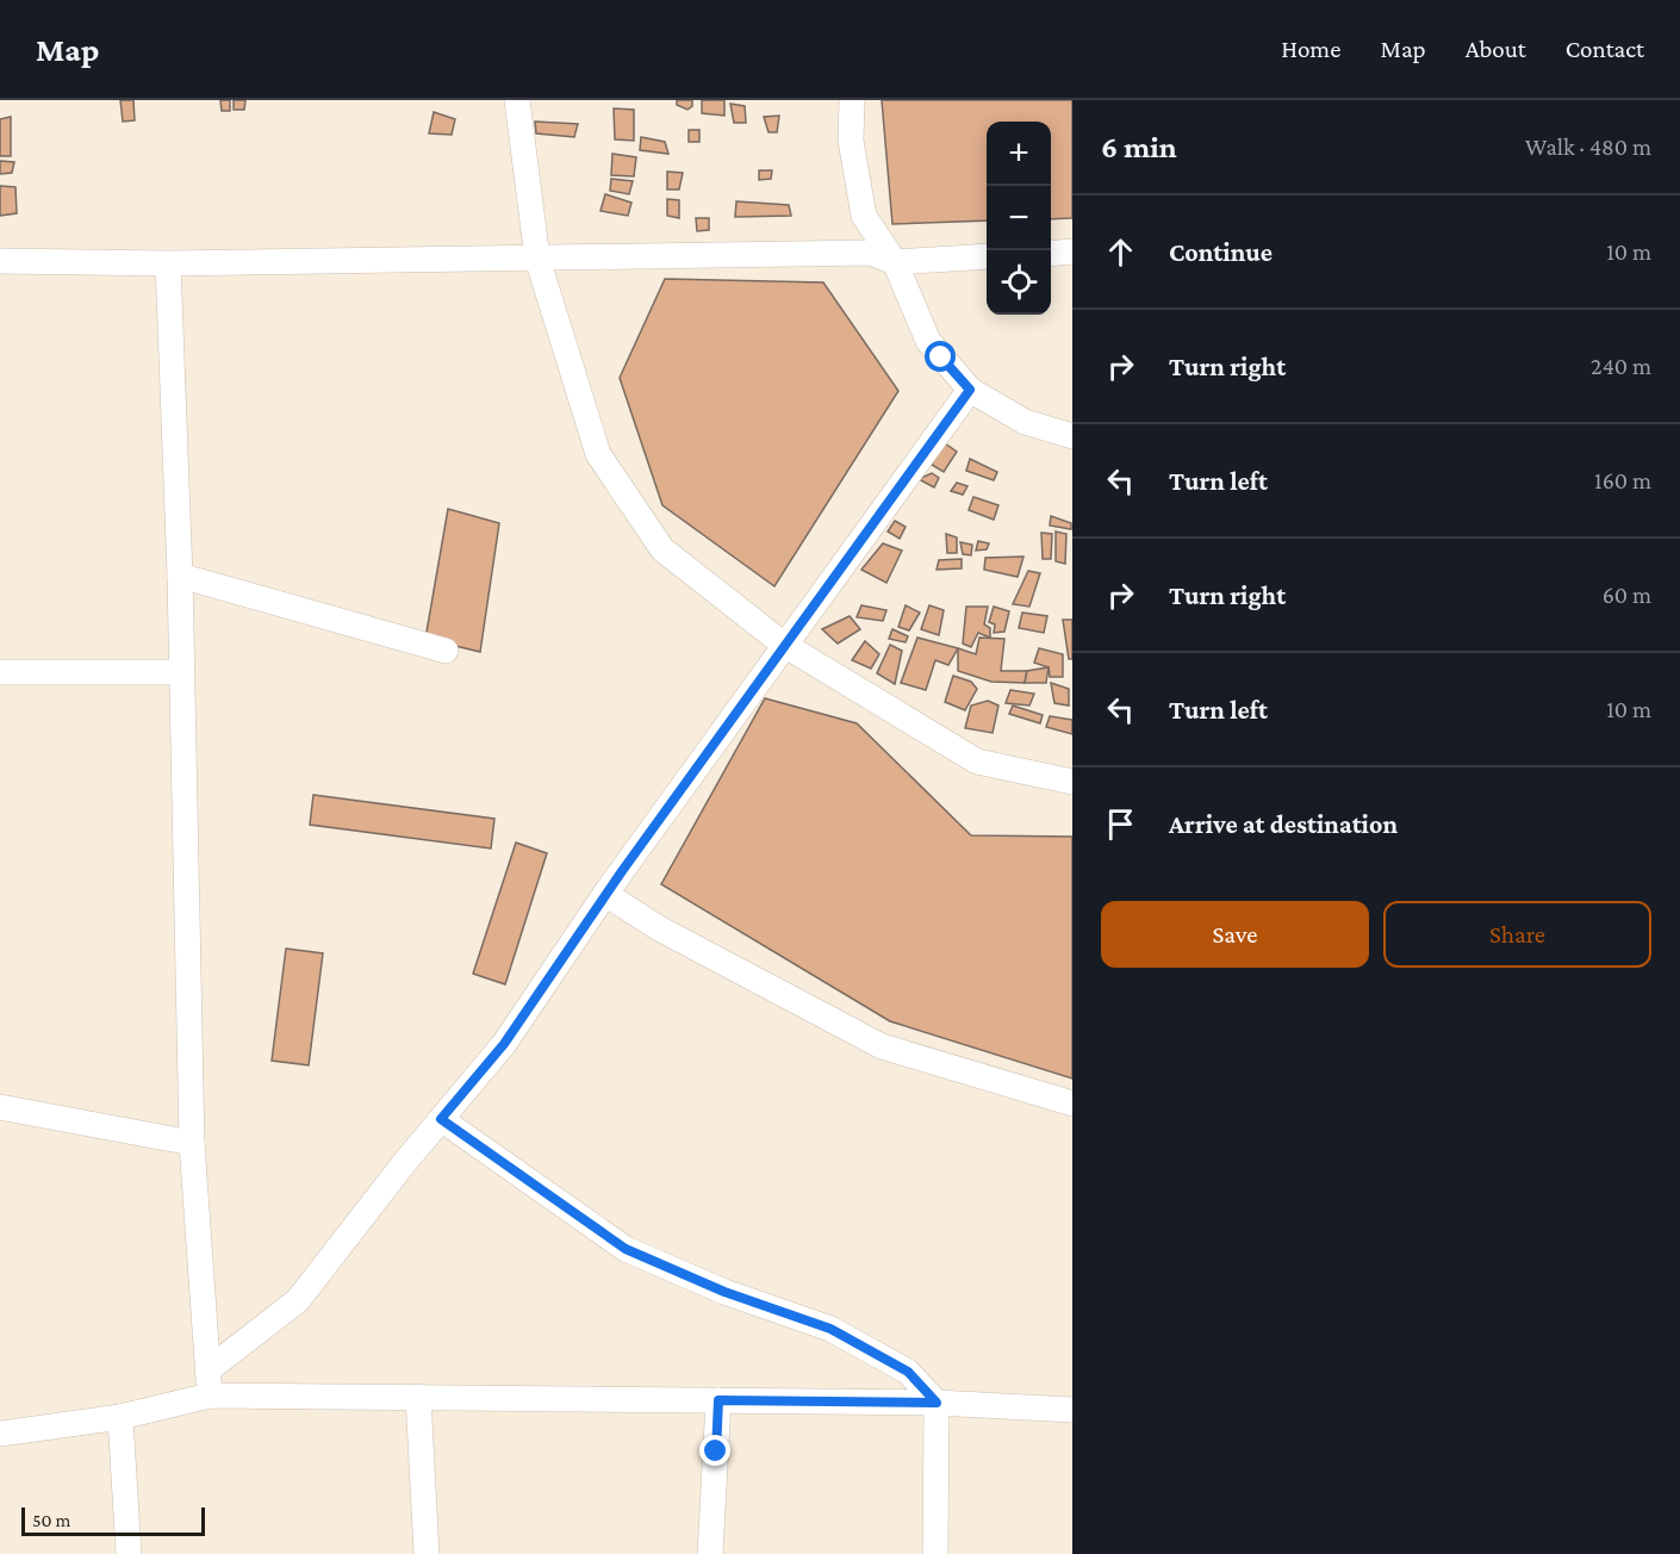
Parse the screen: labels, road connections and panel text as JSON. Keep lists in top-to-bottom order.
{
  "scale_bar": "50 m",
  "page": {
    "header": "Map",
    "nav": [
      "Home",
      "Map",
      "About",
      "Contact"
    ],
    "heading": ["6 min", "Walk · 480 m"],
    "map_buttons": ["+", "−"],
    "list": [
      ["Continue", "10 m"],
      ["Turn right", "240 m"],
      ["Turn left", "160 m"],
      ["Turn right", "60 m"],
      ["Turn left", "10 m"],
      "Arrive at destination"
    ],
    "buttons": ["Save", "Share"],
    "scale": "50 m"
  }
}
